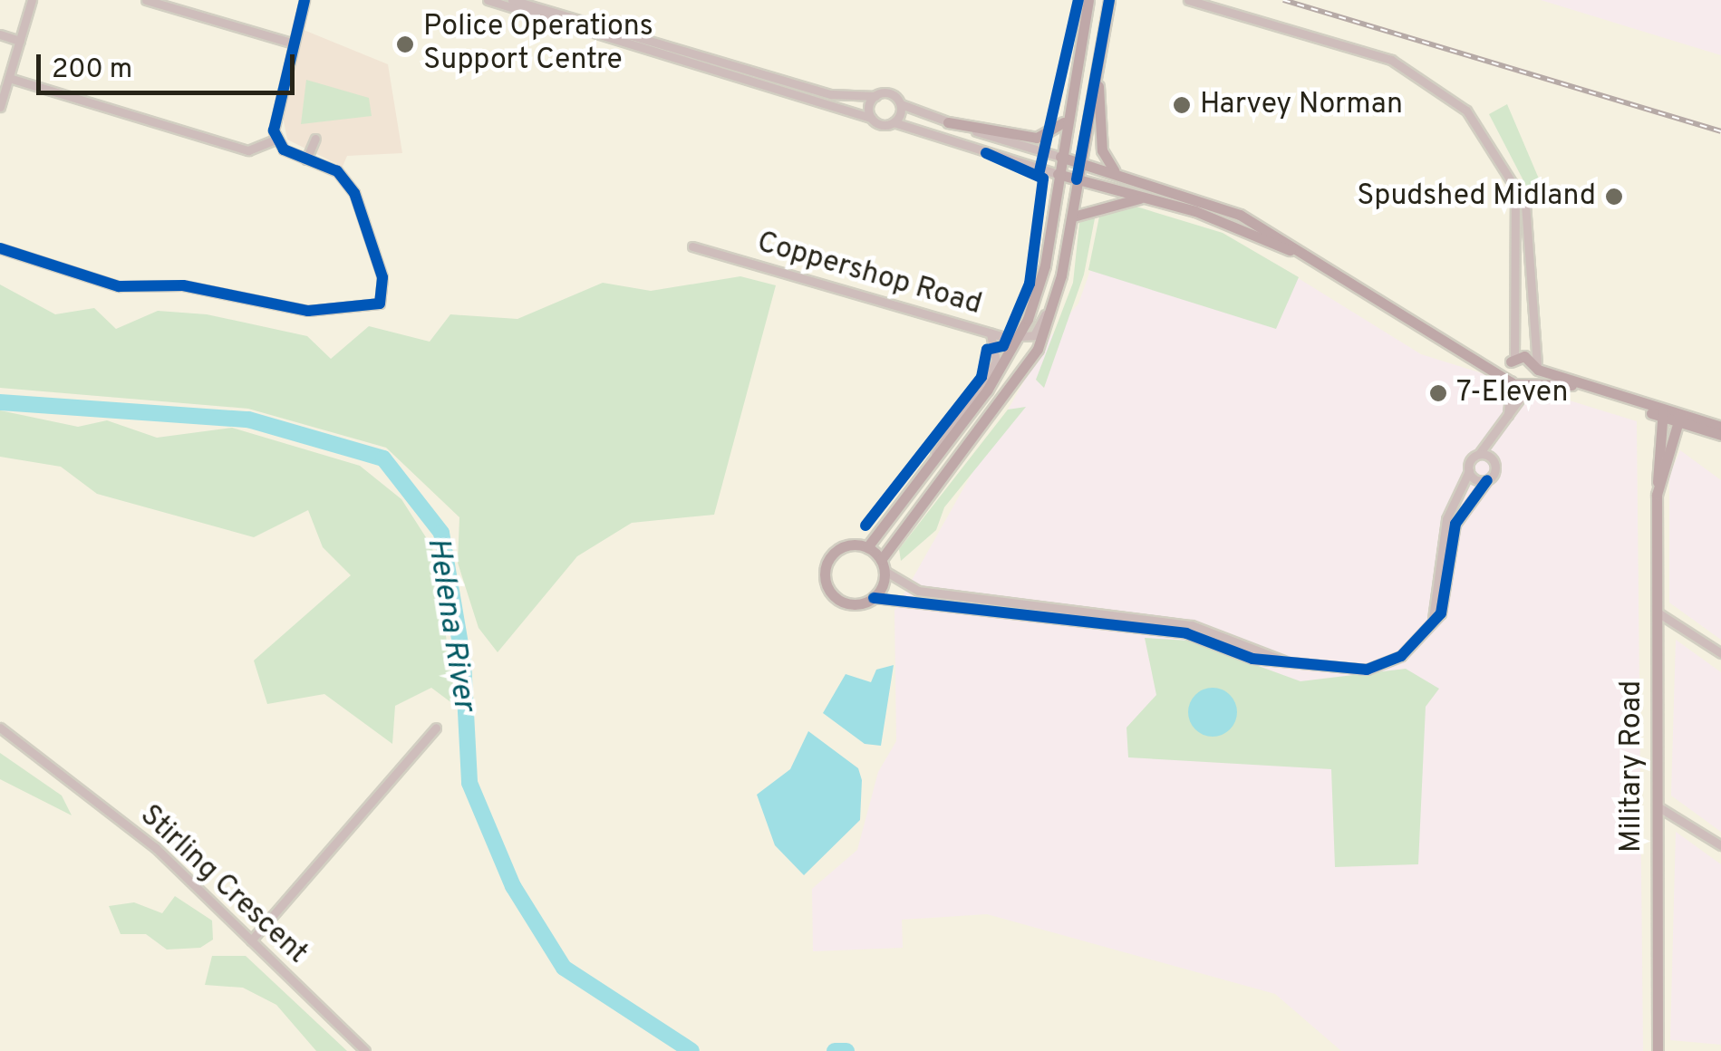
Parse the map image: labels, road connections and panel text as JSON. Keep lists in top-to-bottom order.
{
  "streets": {
    "main road": ["Military Road"],
    "street": ["Coppershop Road", "Stirling Crescent"]
  },
  "water": ["Helena River"],
  "places": [
    "Police Operations Support Centre",
    "Harvey Norman",
    "Spudshed Midland",
    "7-Eleven"
  ],
  "scale_bar": "200 m"
}
